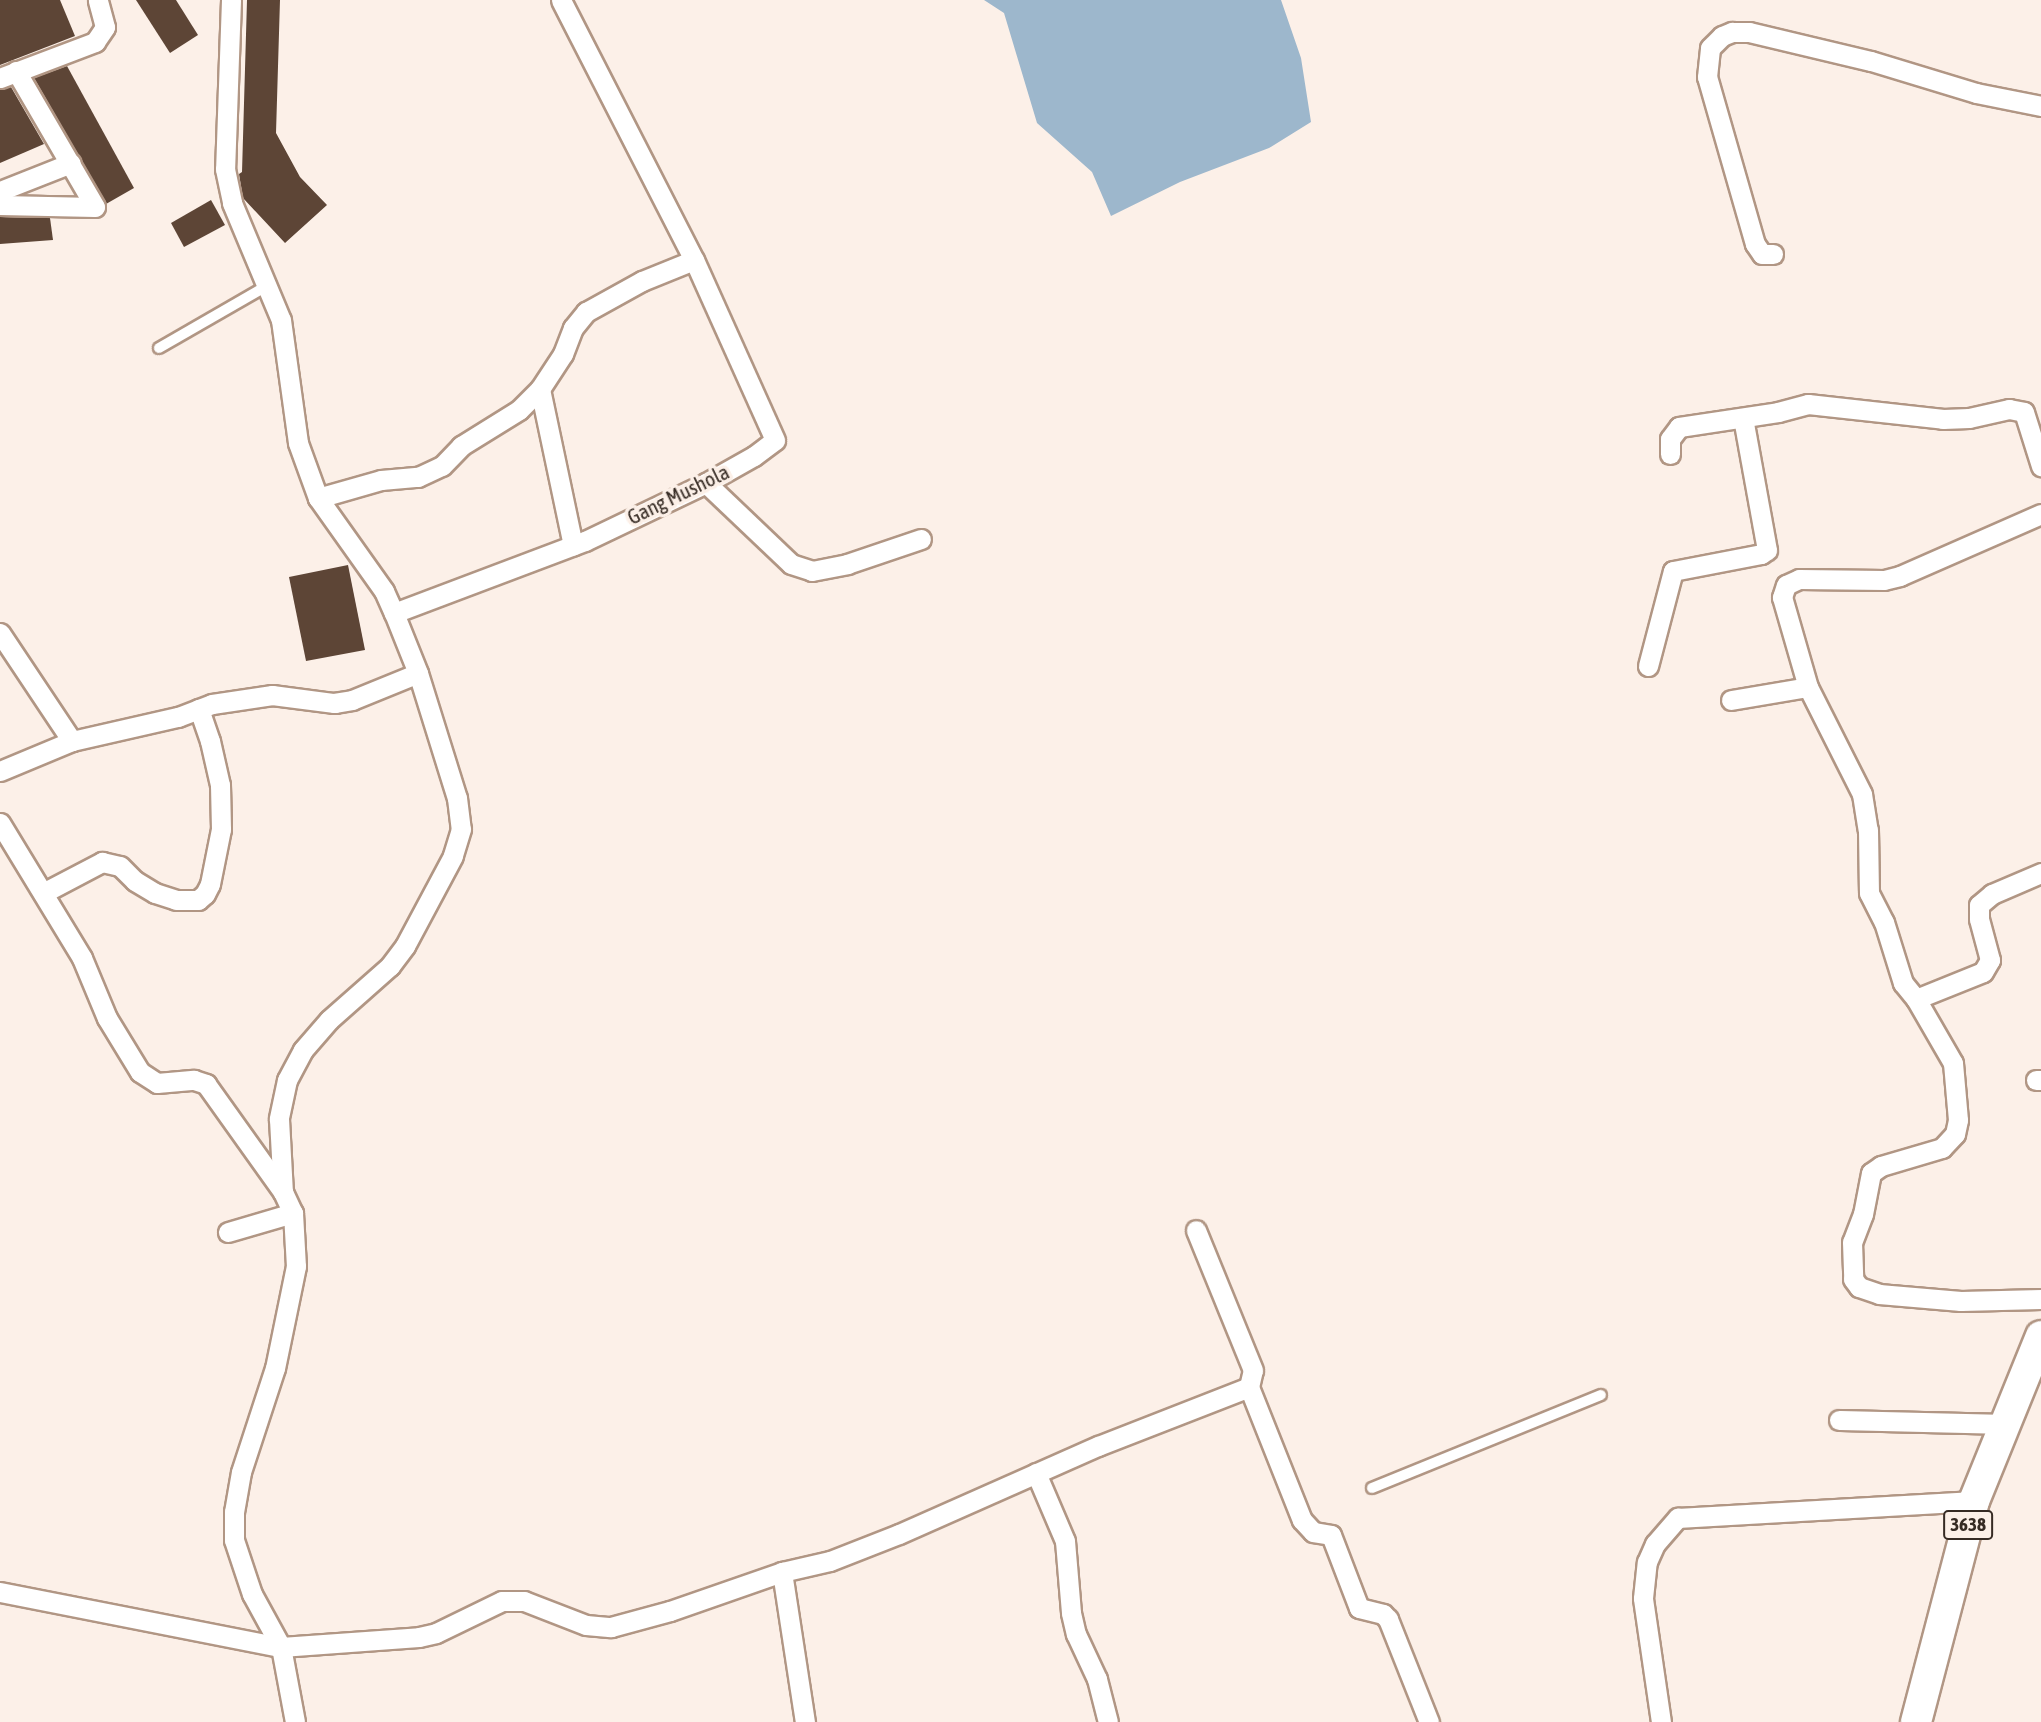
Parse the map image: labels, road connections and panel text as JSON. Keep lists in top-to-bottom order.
{
  "streets": {
    "main road": ["3638"],
    "street": ["Gang Mushola"]
  }
}
